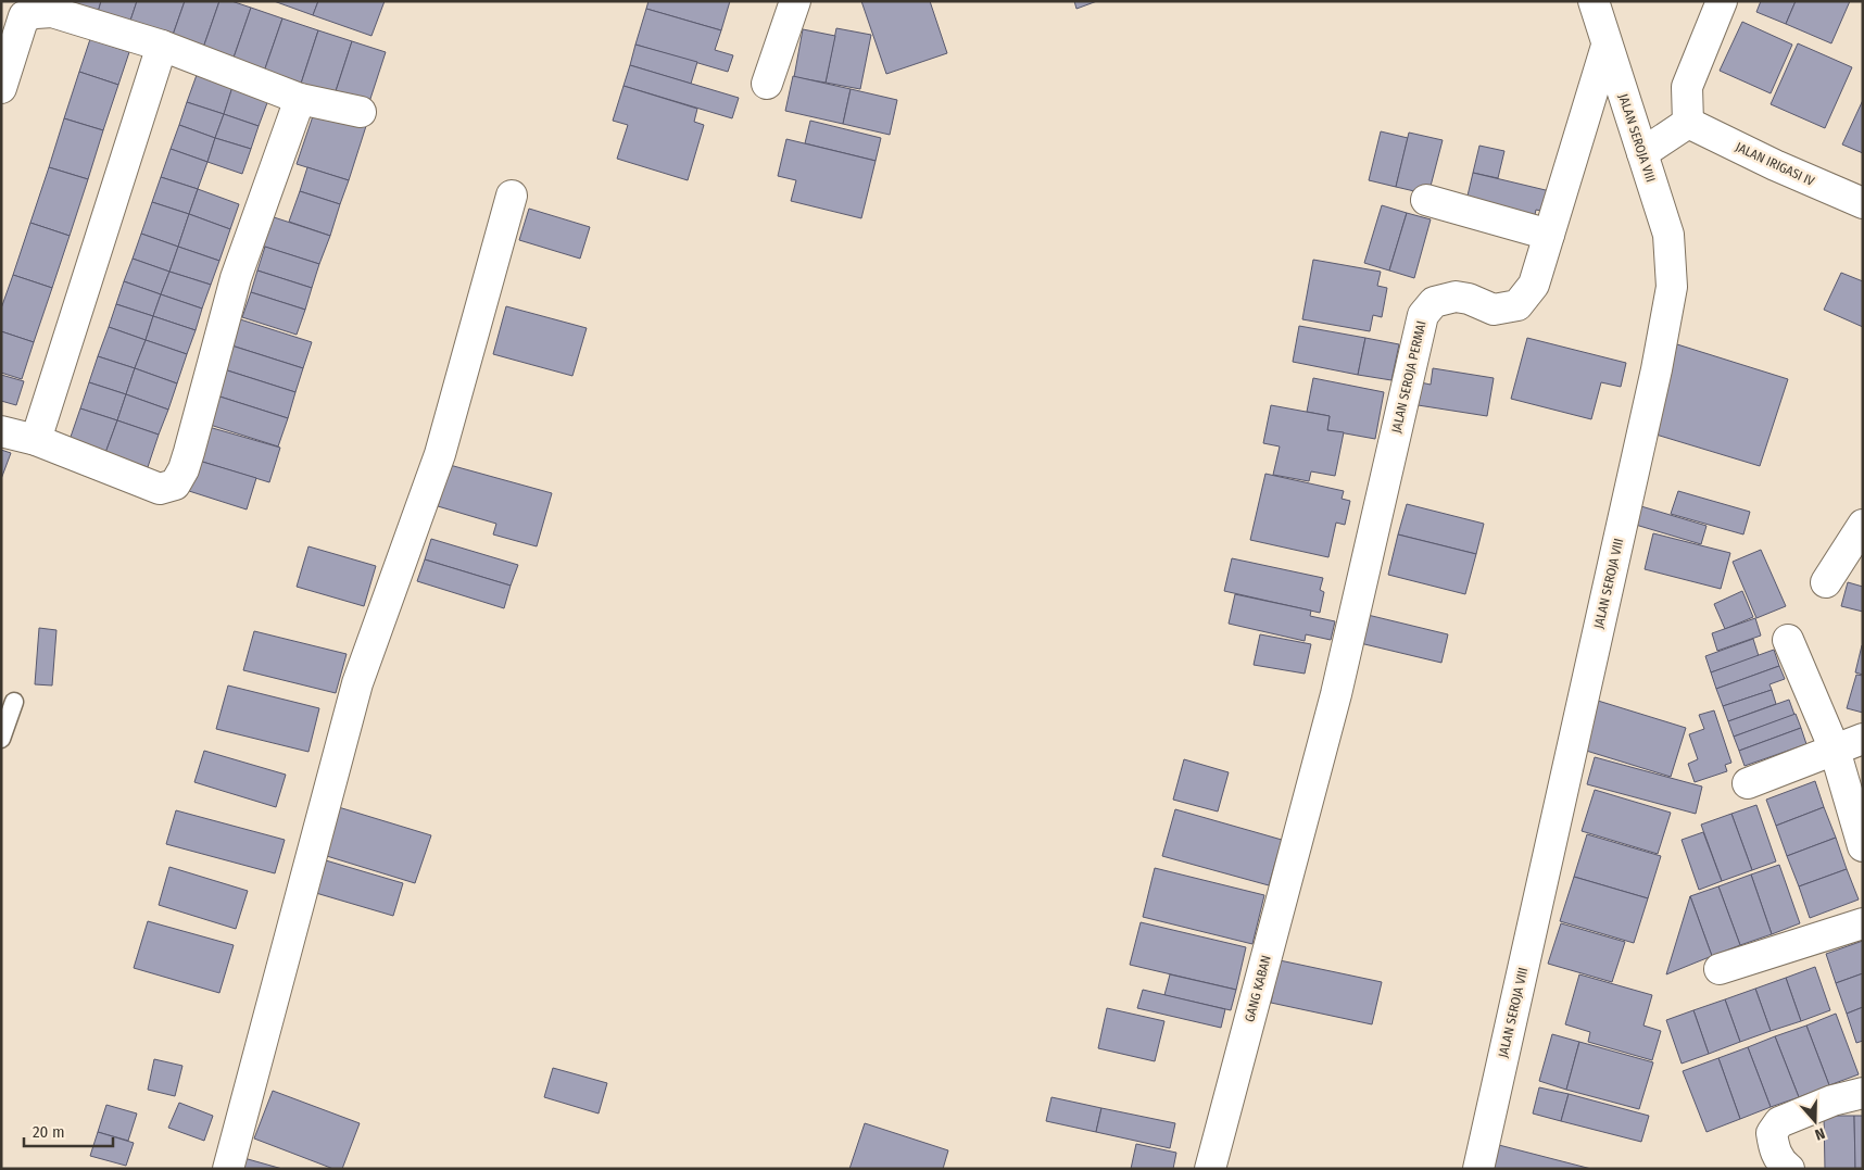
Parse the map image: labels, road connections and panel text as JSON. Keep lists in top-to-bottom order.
{
  "streets": {
    "street": [
      "JALAN SEROJA VIII",
      "JALAN IRIGASI IV",
      "JALAN SEROJA PERMAI",
      "GANG KABAN"
    ]
  },
  "crossings": [
    ["JALAN SEROJA VIII", "JALAN SEROJA PERMAI"],
    ["JALAN SEROJA PERMAI", "GANG KABAN"]
  ],
  "scale_bar": "20 m",
  "north": "bottom"
}
